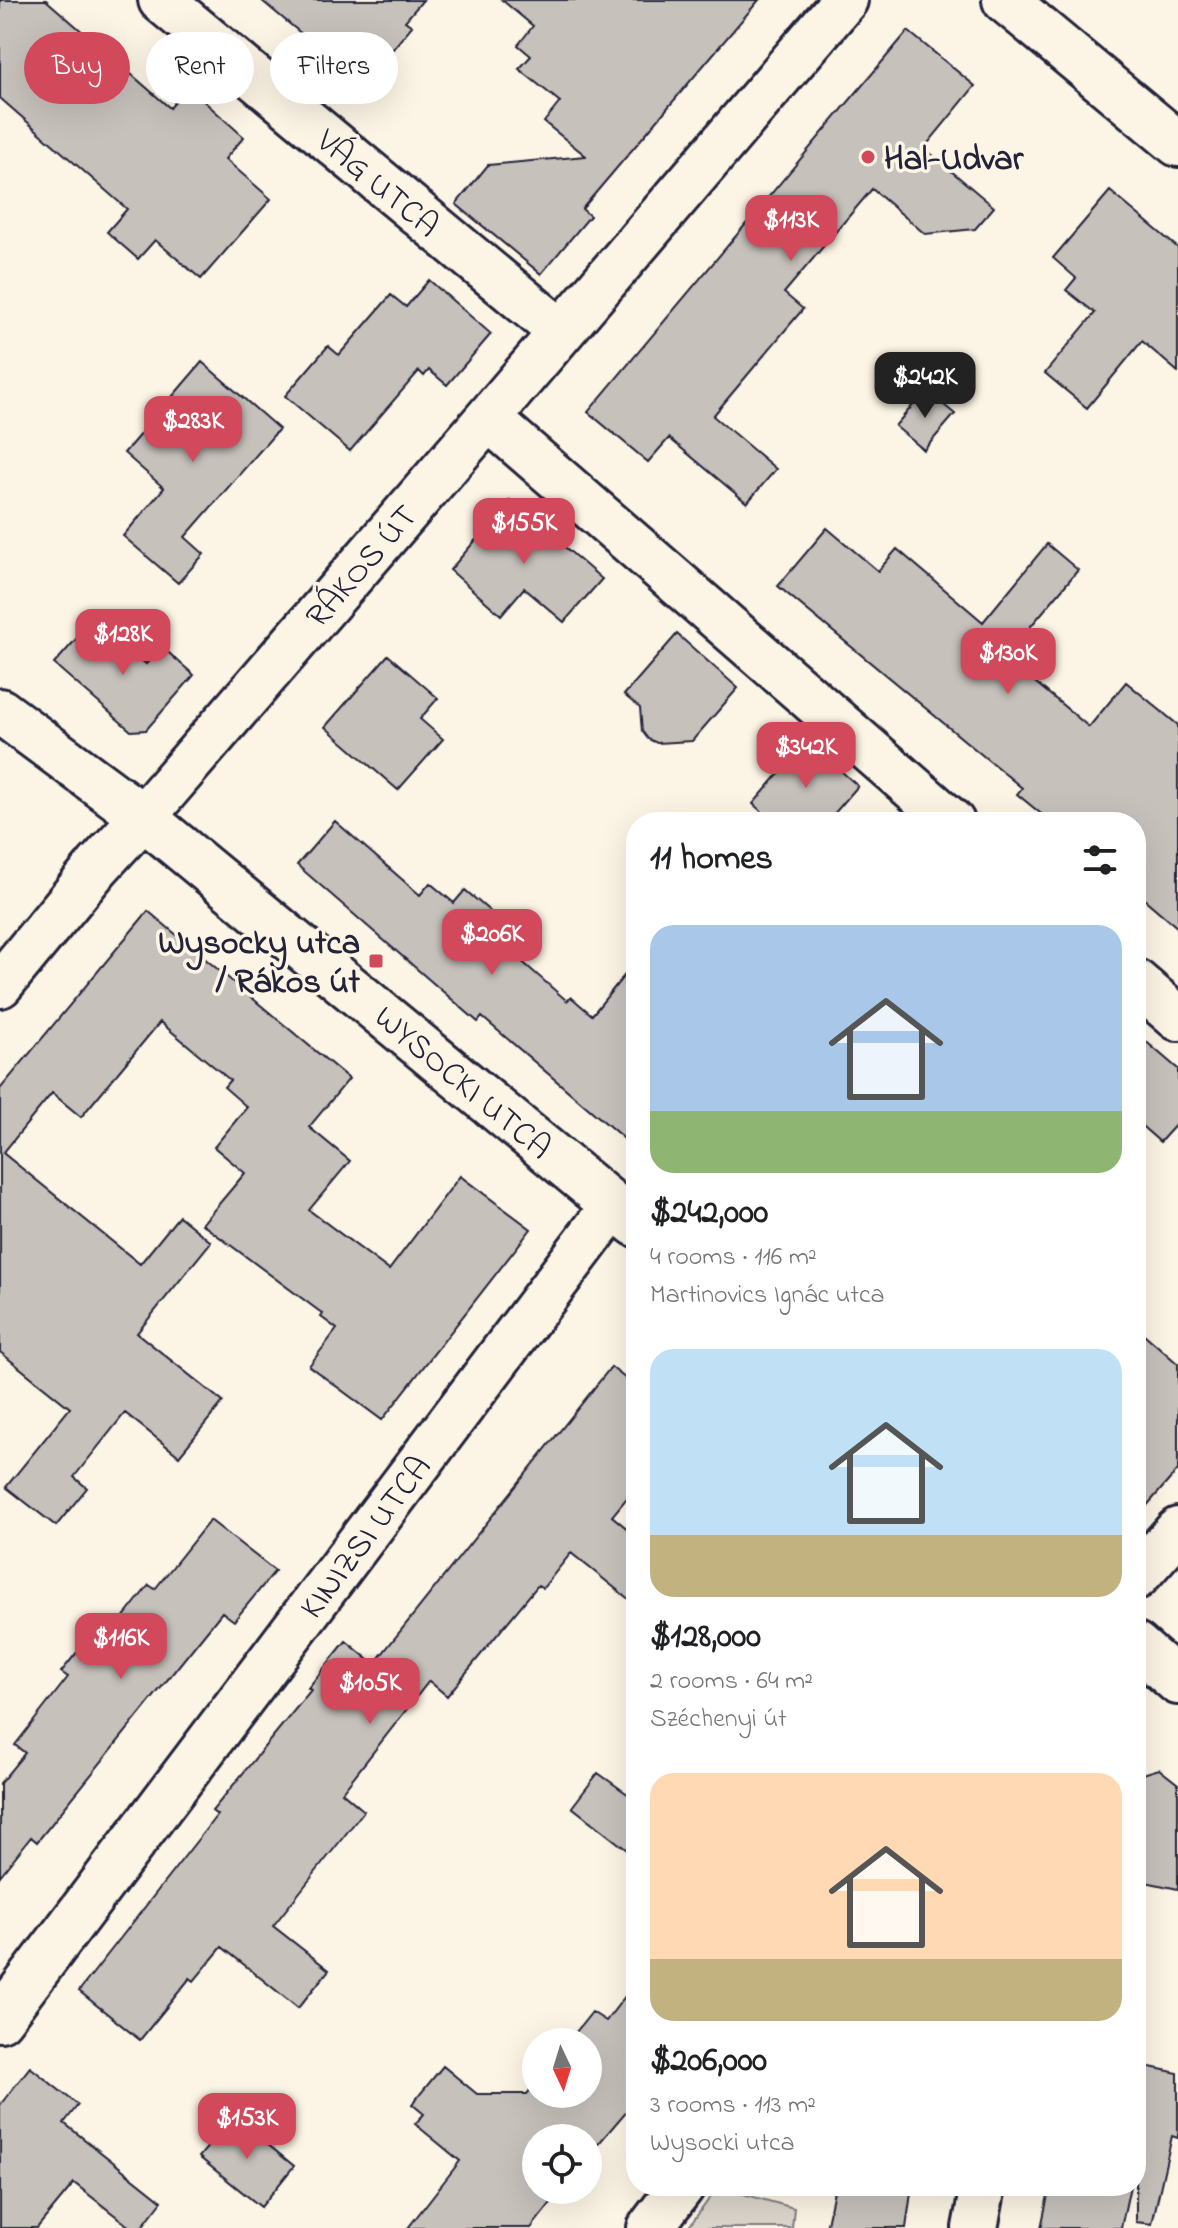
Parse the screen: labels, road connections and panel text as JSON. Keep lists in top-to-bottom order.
{
  "streets": {
    "street": [
      "VÁG UTCA",
      "RÁKOS ÚT",
      "WYSOCKI UTCA",
      "KINIZSI UTCA"
    ]
  },
  "crossings": [
    ["VÁG UTCA", "RÁKOS ÚT"],
    ["RÁKOS ÚT", "WYSOCKI UTCA"],
    ["WYSOCKI UTCA", "KINIZSI UTCA"]
  ],
  "places": {
    "other": ["Hal-Udvar"],
    "transit": ["Wysocky utca / Rákos út"]
  },
  "north": "bottom",
  "page": {
    "chip": ["Buy", "Rent", "Filters"],
    "price": [
      "$113K",
      "$242K",
      "$283K",
      "$155K",
      "$128K",
      "$130K",
      "$342K",
      "$206K",
      "$116K",
      "$105K",
      "$153K"
    ],
    "heading": "11 homes",
    "list": [
      {
        "name": "$242,000",
        "note": "4 rooms · 116 m² · Martinovics Ignác utca"
      },
      {
        "name": "$128,000",
        "note": "2 rooms · 64 m² · Széchenyi út"
      },
      {
        "name": "$206,000",
        "note": "3 rooms · 113 m² · Wysocki utca"
      }
    ]
  }
}
